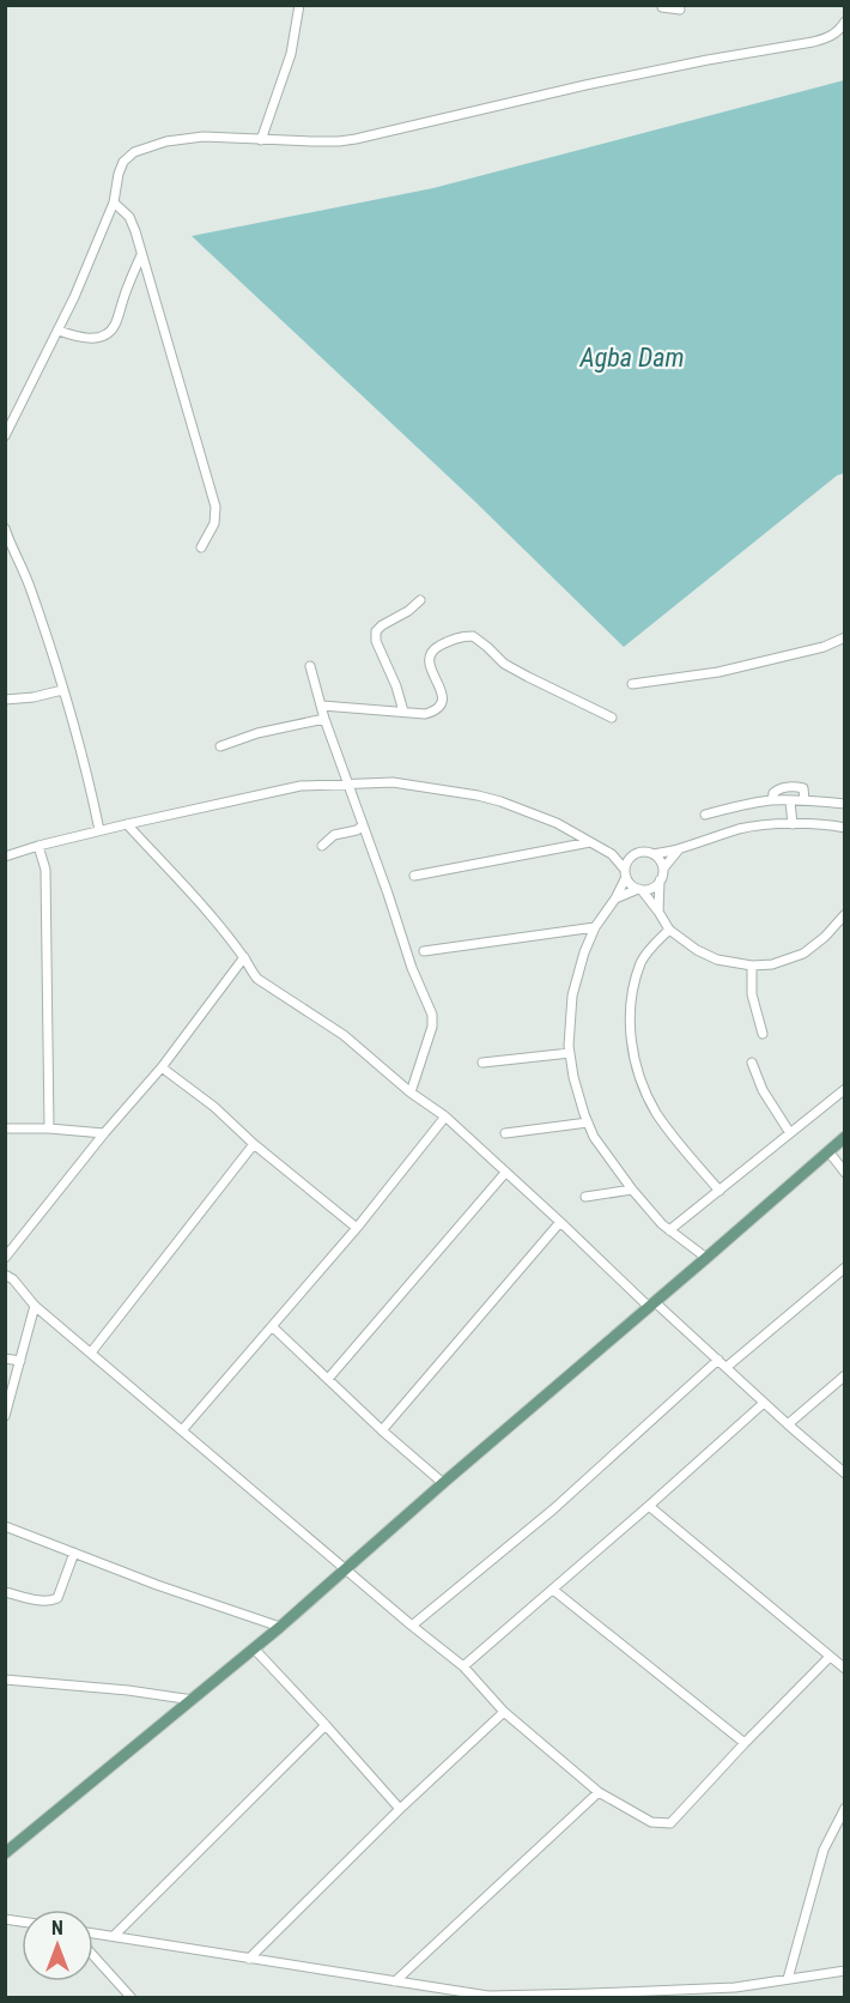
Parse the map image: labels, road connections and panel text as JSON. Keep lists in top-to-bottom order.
{
  "water": ["Agba Dam"],
  "north": "top"
}
